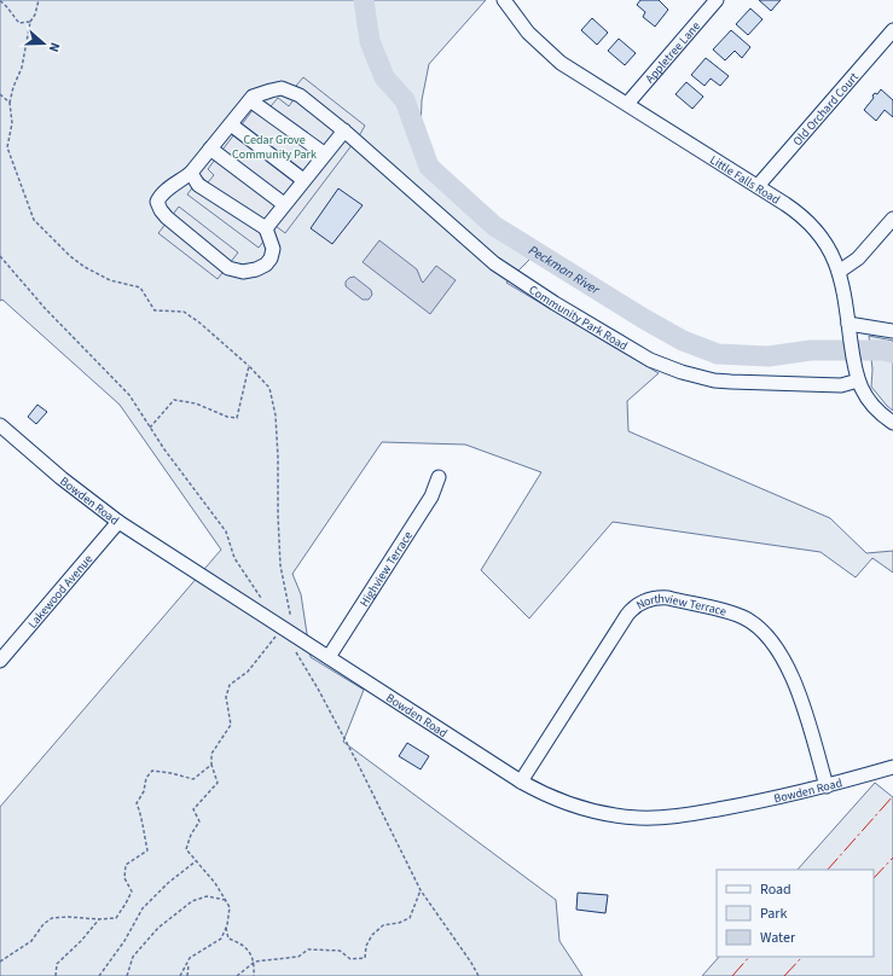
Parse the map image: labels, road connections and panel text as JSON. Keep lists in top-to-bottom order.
{
  "streets": {
    "street": [
      "Appletree Lane",
      "Old Orchard Court",
      "Little Falls Road",
      "Community Park Road",
      "Bowden Road",
      "Highview Terrace",
      "Lakewood Avenue",
      "Northview Terrace"
    ]
  },
  "crossings": [
    ["Appletree Lane", "Little Falls Road"],
    ["Old Orchard Court", "Little Falls Road"],
    ["Little Falls Road", "Community Park Road"],
    ["Bowden Road", "Highview Terrace"],
    ["Bowden Road", "Lakewood Avenue"],
    ["Bowden Road", "Northview Terrace"]
  ],
  "water": ["Peckman River"],
  "parks": ["Cedar Grove Community Park"],
  "legend": ["Road", "Park", "Water"],
  "north": "right"
}
